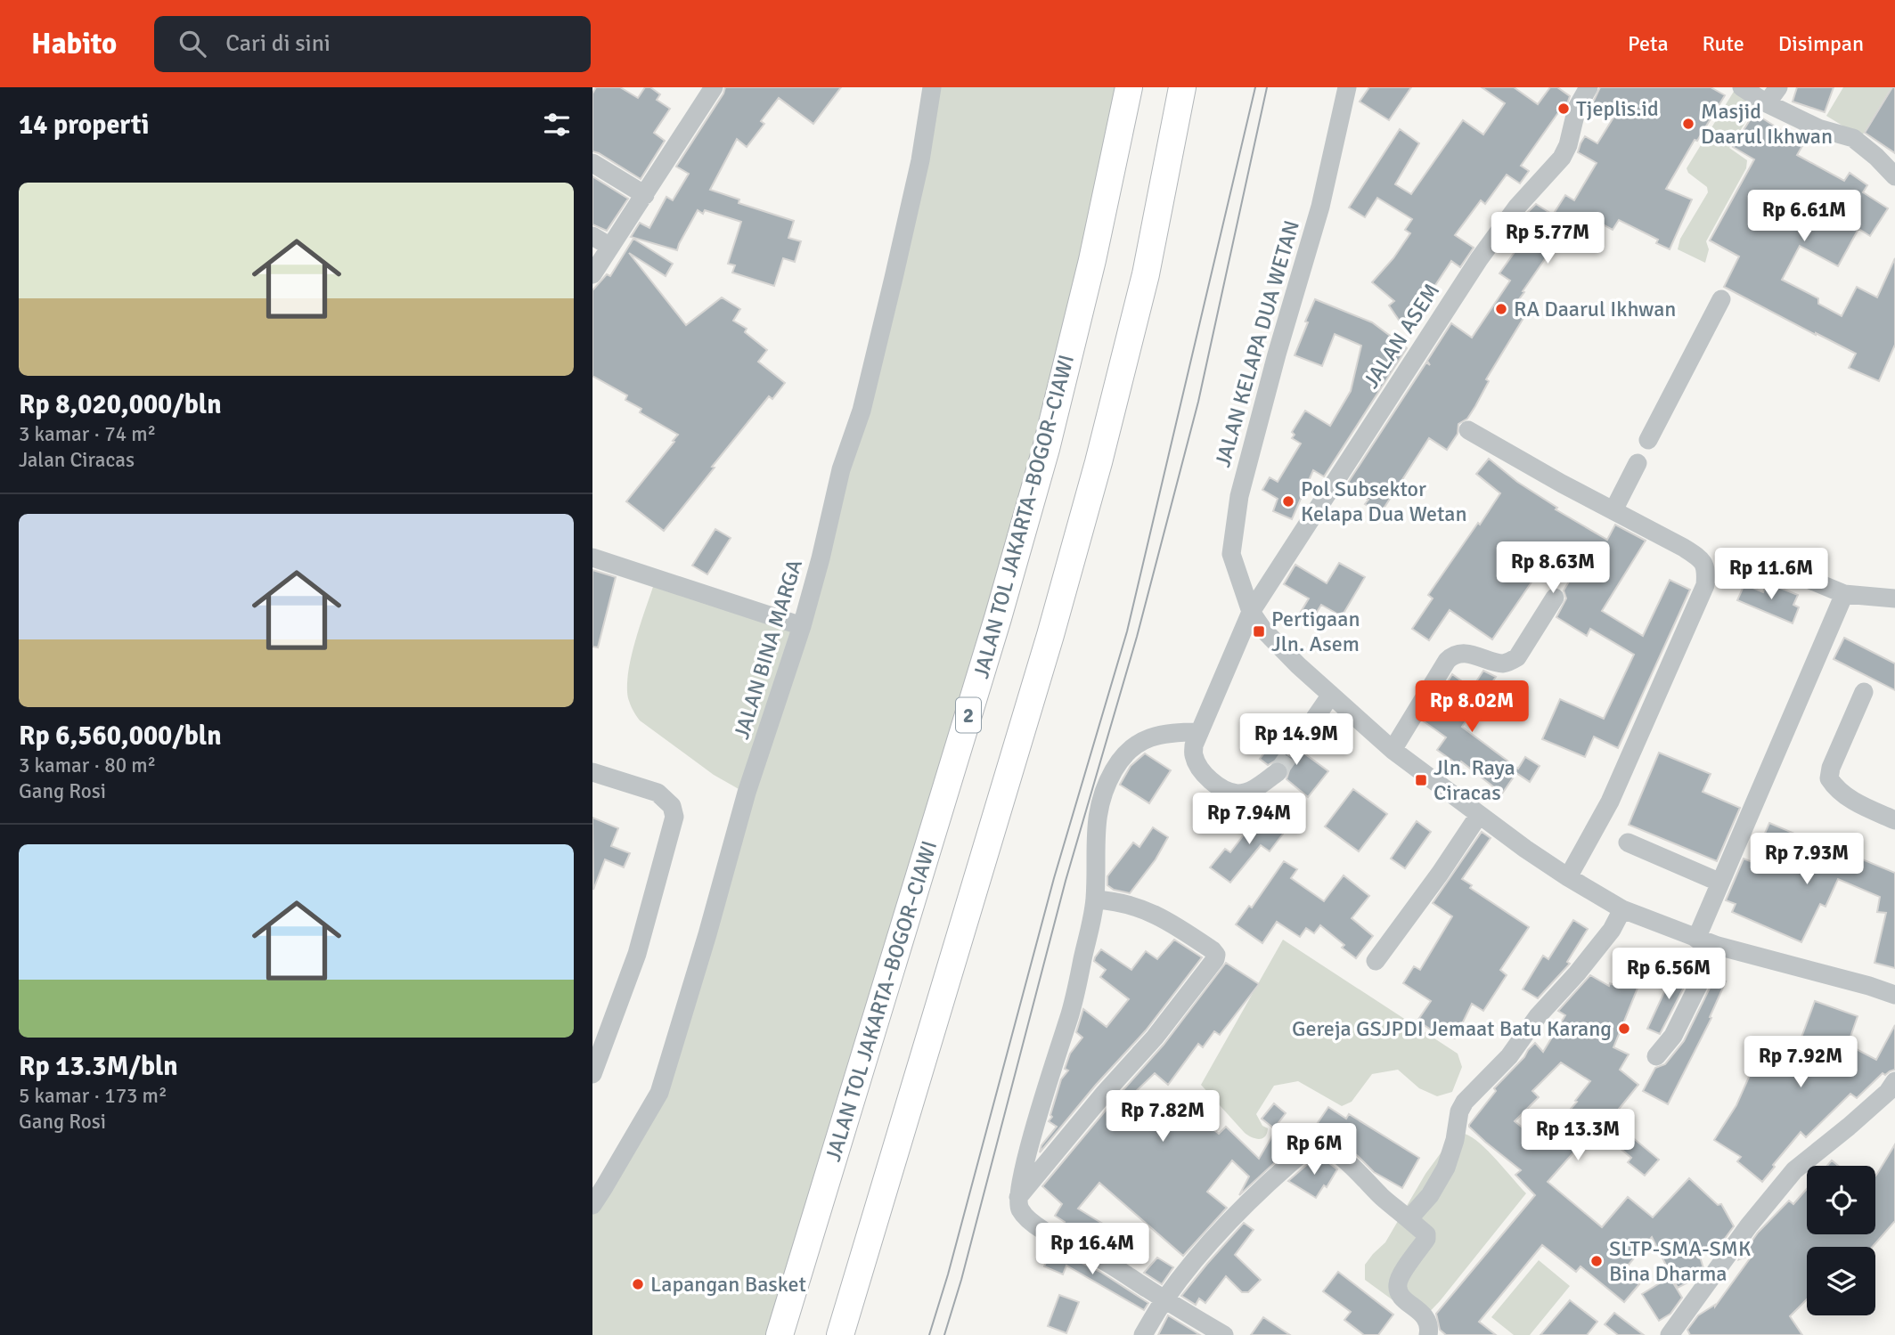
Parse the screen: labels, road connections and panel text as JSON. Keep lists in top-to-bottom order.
{
  "streets": {
    "highway": ["JALAN TOL JAKARTA–BOGOR–CIAWI", "2"],
    "street": ["JALAN ASEM", "JALAN KELAPA DUA WETAN", "JALAN BINA MARGA"]
  },
  "crossings": [
    ["JALAN ASEM", "JALAN KELAPA DUA WETAN"]
  ],
  "places": {
    "other": [
      "Tjeplis.id",
      "Masjid Daarul Ikhwan",
      "RA Daarul Ikhwan",
      "Pol Subsektor Kelapa Dua Wetan",
      "Gereja GSJPDI Jemaat Batu Karang",
      "SLTP-SMA-SMK Bina Dharma",
      "Lapangan Basket"
    ],
    "transit": ["Pertigaan Jln. Asem", "Jln. Raya Ciracas"]
  },
  "page": {
    "header": "Habito",
    "search": "Cari di sini",
    "nav": ["Peta", "Rute", "Disimpan"],
    "heading": "14 properti",
    "list": [
      {
        "name": "Rp 8,020,000/bln",
        "note": "3 kamar · 74 m² · Jalan Ciracas"
      },
      {
        "name": "Rp 6,560,000/bln",
        "note": "3 kamar · 80 m² · Gang Rosi"
      },
      {
        "name": "Rp 13.3M/bln",
        "note": "5 kamar · 173 m² · Gang Rosi"
      }
    ],
    "price": [
      "Rp 6.61M",
      "Rp 5.77M",
      "Rp 8.63M",
      "Rp 11.6M",
      "Rp 8.02M",
      "Rp 14.9M",
      "Rp 7.94M",
      "Rp 7.93M",
      "Rp 6.56M",
      "Rp 7.92M",
      "Rp 7.82M",
      "Rp 13.3M",
      "Rp 6M",
      "Rp 16.4M"
    ]
  }
}
